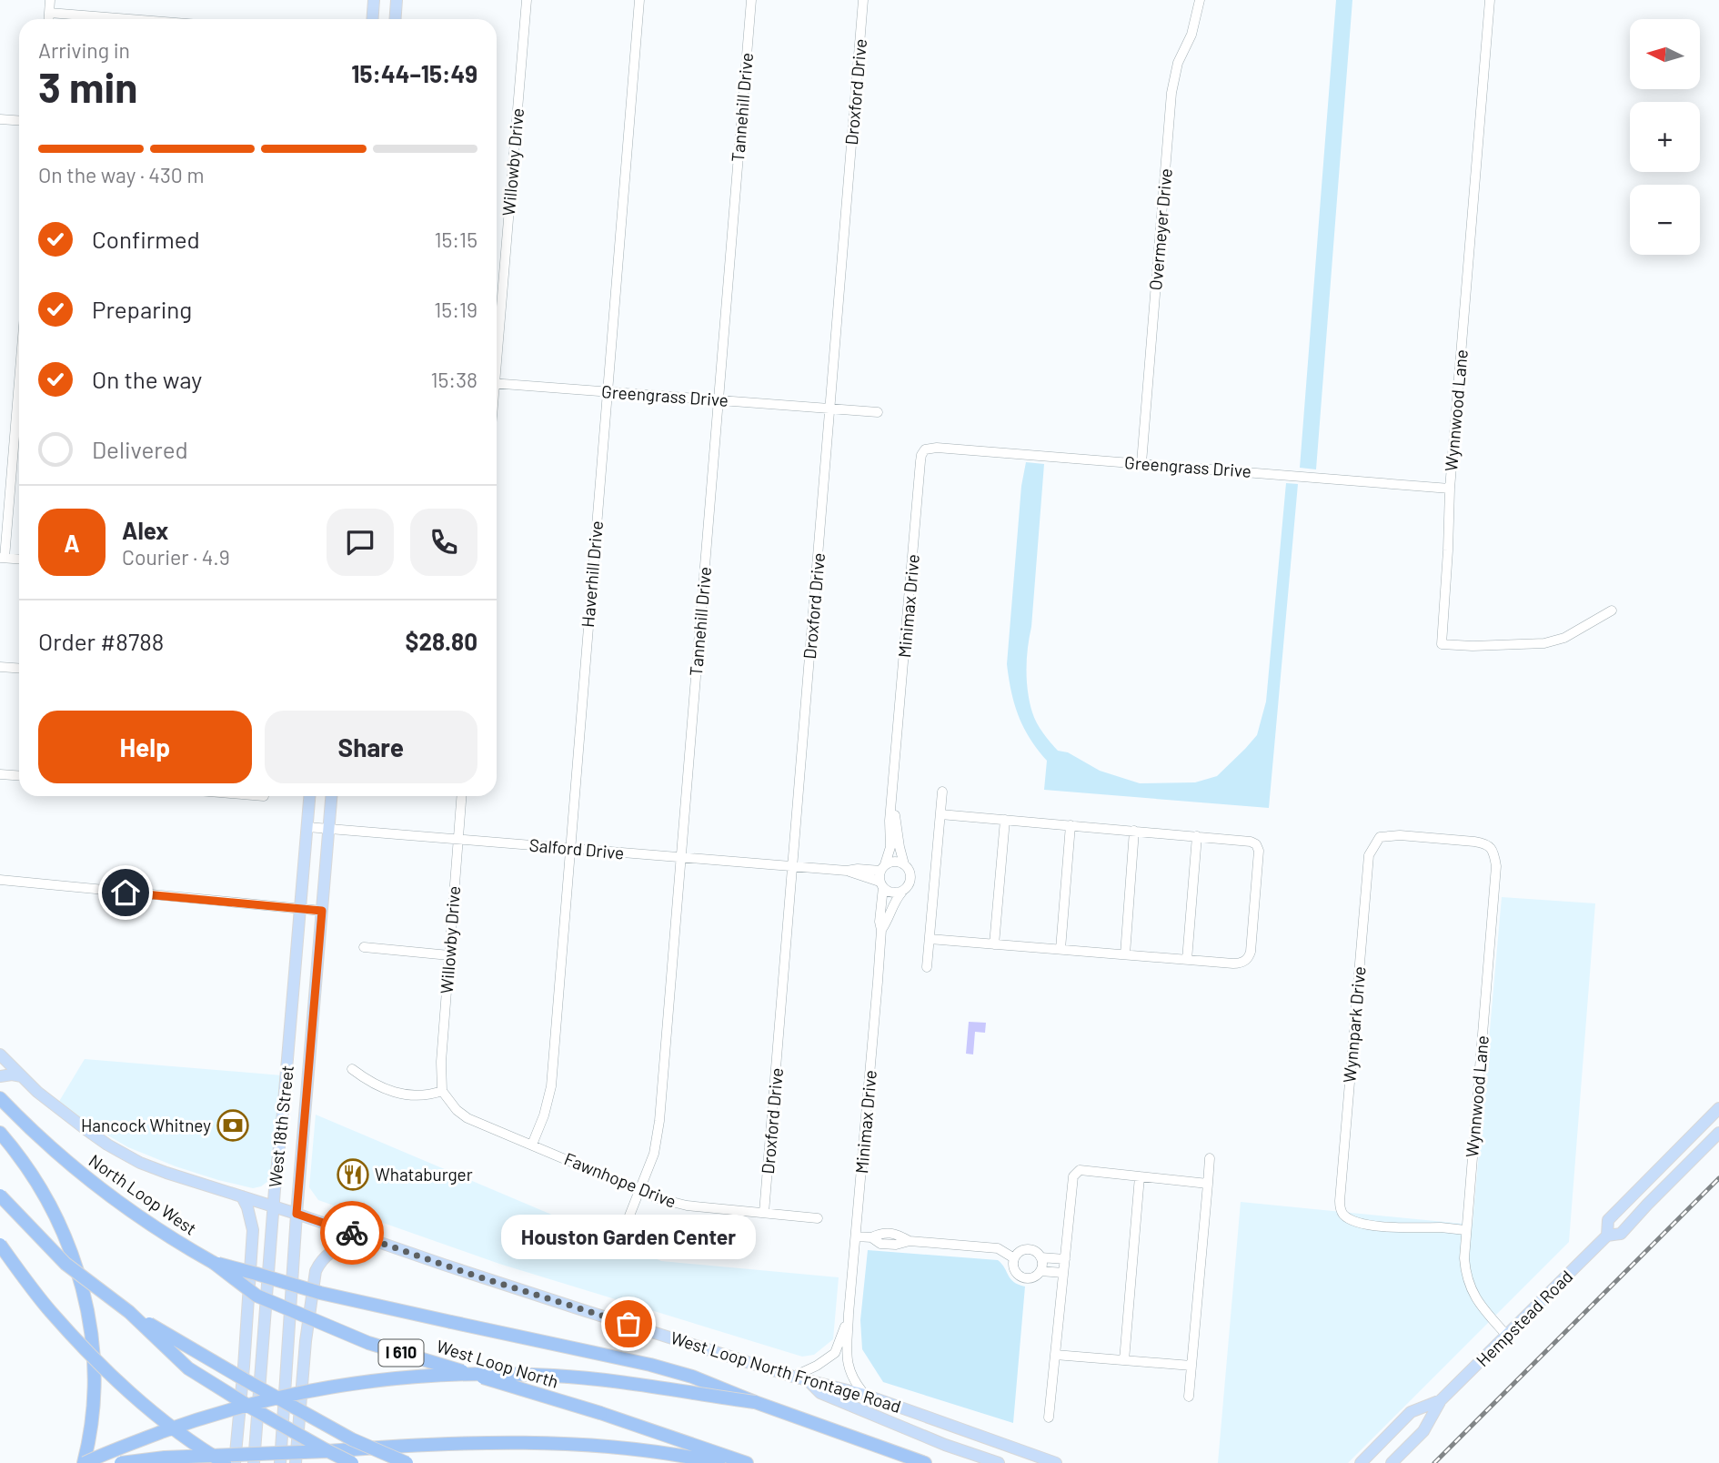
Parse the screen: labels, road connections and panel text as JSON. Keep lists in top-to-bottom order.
{
  "streets": {
    "highway": ["North Loop West", "I 610", "West Loop North"],
    "main road": ["West 18th Street", "Hempstead Road", "West Loop North Frontage Road"],
    "street": [
      "Droxford Drive",
      "Tannehill Drive",
      "Willowby Drive",
      "Overmeyer Drive",
      "Greengrass Drive",
      "Wynnwood Lane",
      "Haverhill Drive",
      "Minimax Drive",
      "Salford Drive",
      "Wynnpark Drive",
      "Fawnhope Drive"
    ]
  },
  "crossings": [
    ["Droxford Drive", "Greengrass Drive"],
    ["Droxford Drive", "Salford Drive"],
    ["Droxford Drive", "Fawnhope Drive"],
    ["Tannehill Drive", "Greengrass Drive"],
    ["Tannehill Drive", "Salford Drive"],
    ["Tannehill Drive", "Fawnhope Drive"],
    ["Willowby Drive", "Salford Drive"],
    ["Willowby Drive", "Fawnhope Drive"],
    ["Overmeyer Drive", "Greengrass Drive"],
    ["Greengrass Drive", "Wynnwood Lane"],
    ["Greengrass Drive", "Haverhill Drive"],
    ["Greengrass Drive", "Minimax Drive"],
    ["Wynnwood Lane", "Wynnpark Drive"],
    ["Wynnwood Lane", "Hempstead Road"],
    ["Haverhill Drive", "Salford Drive"],
    ["Haverhill Drive", "Fawnhope Drive"],
    ["Minimax Drive", "Salford Drive"],
    ["Minimax Drive", "West Loop North Frontage Road"],
    ["Salford Drive", "West 18th Street"],
    ["West 18th Street", "West Loop North Frontage Road"],
    ["North Loop West", "West Loop North"]
  ],
  "places": {
    "bank": ["Hancock Whitney"],
    "restaurant": ["Whataburger"],
    "other": ["Houston Garden Center"]
  },
  "north": "left",
  "page": {
    "map_buttons": ["+", "−"],
    "heading": ["3 min", "Arriving in", "15:44–15:49"],
    "panel": [
      "Alex",
      "Courier · 4.9",
      "Order #8788",
      "$28.80"
    ],
    "bar": "On the way · 430 m",
    "list": [
      ["Confirmed", "15:15"],
      ["Preparing", "15:19"],
      ["On the way", "15:38"],
      "Delivered"
    ],
    "round": "A",
    "buttons": ["Help", "Share"],
    "bubble": "Houston Garden Center"
  }
}
